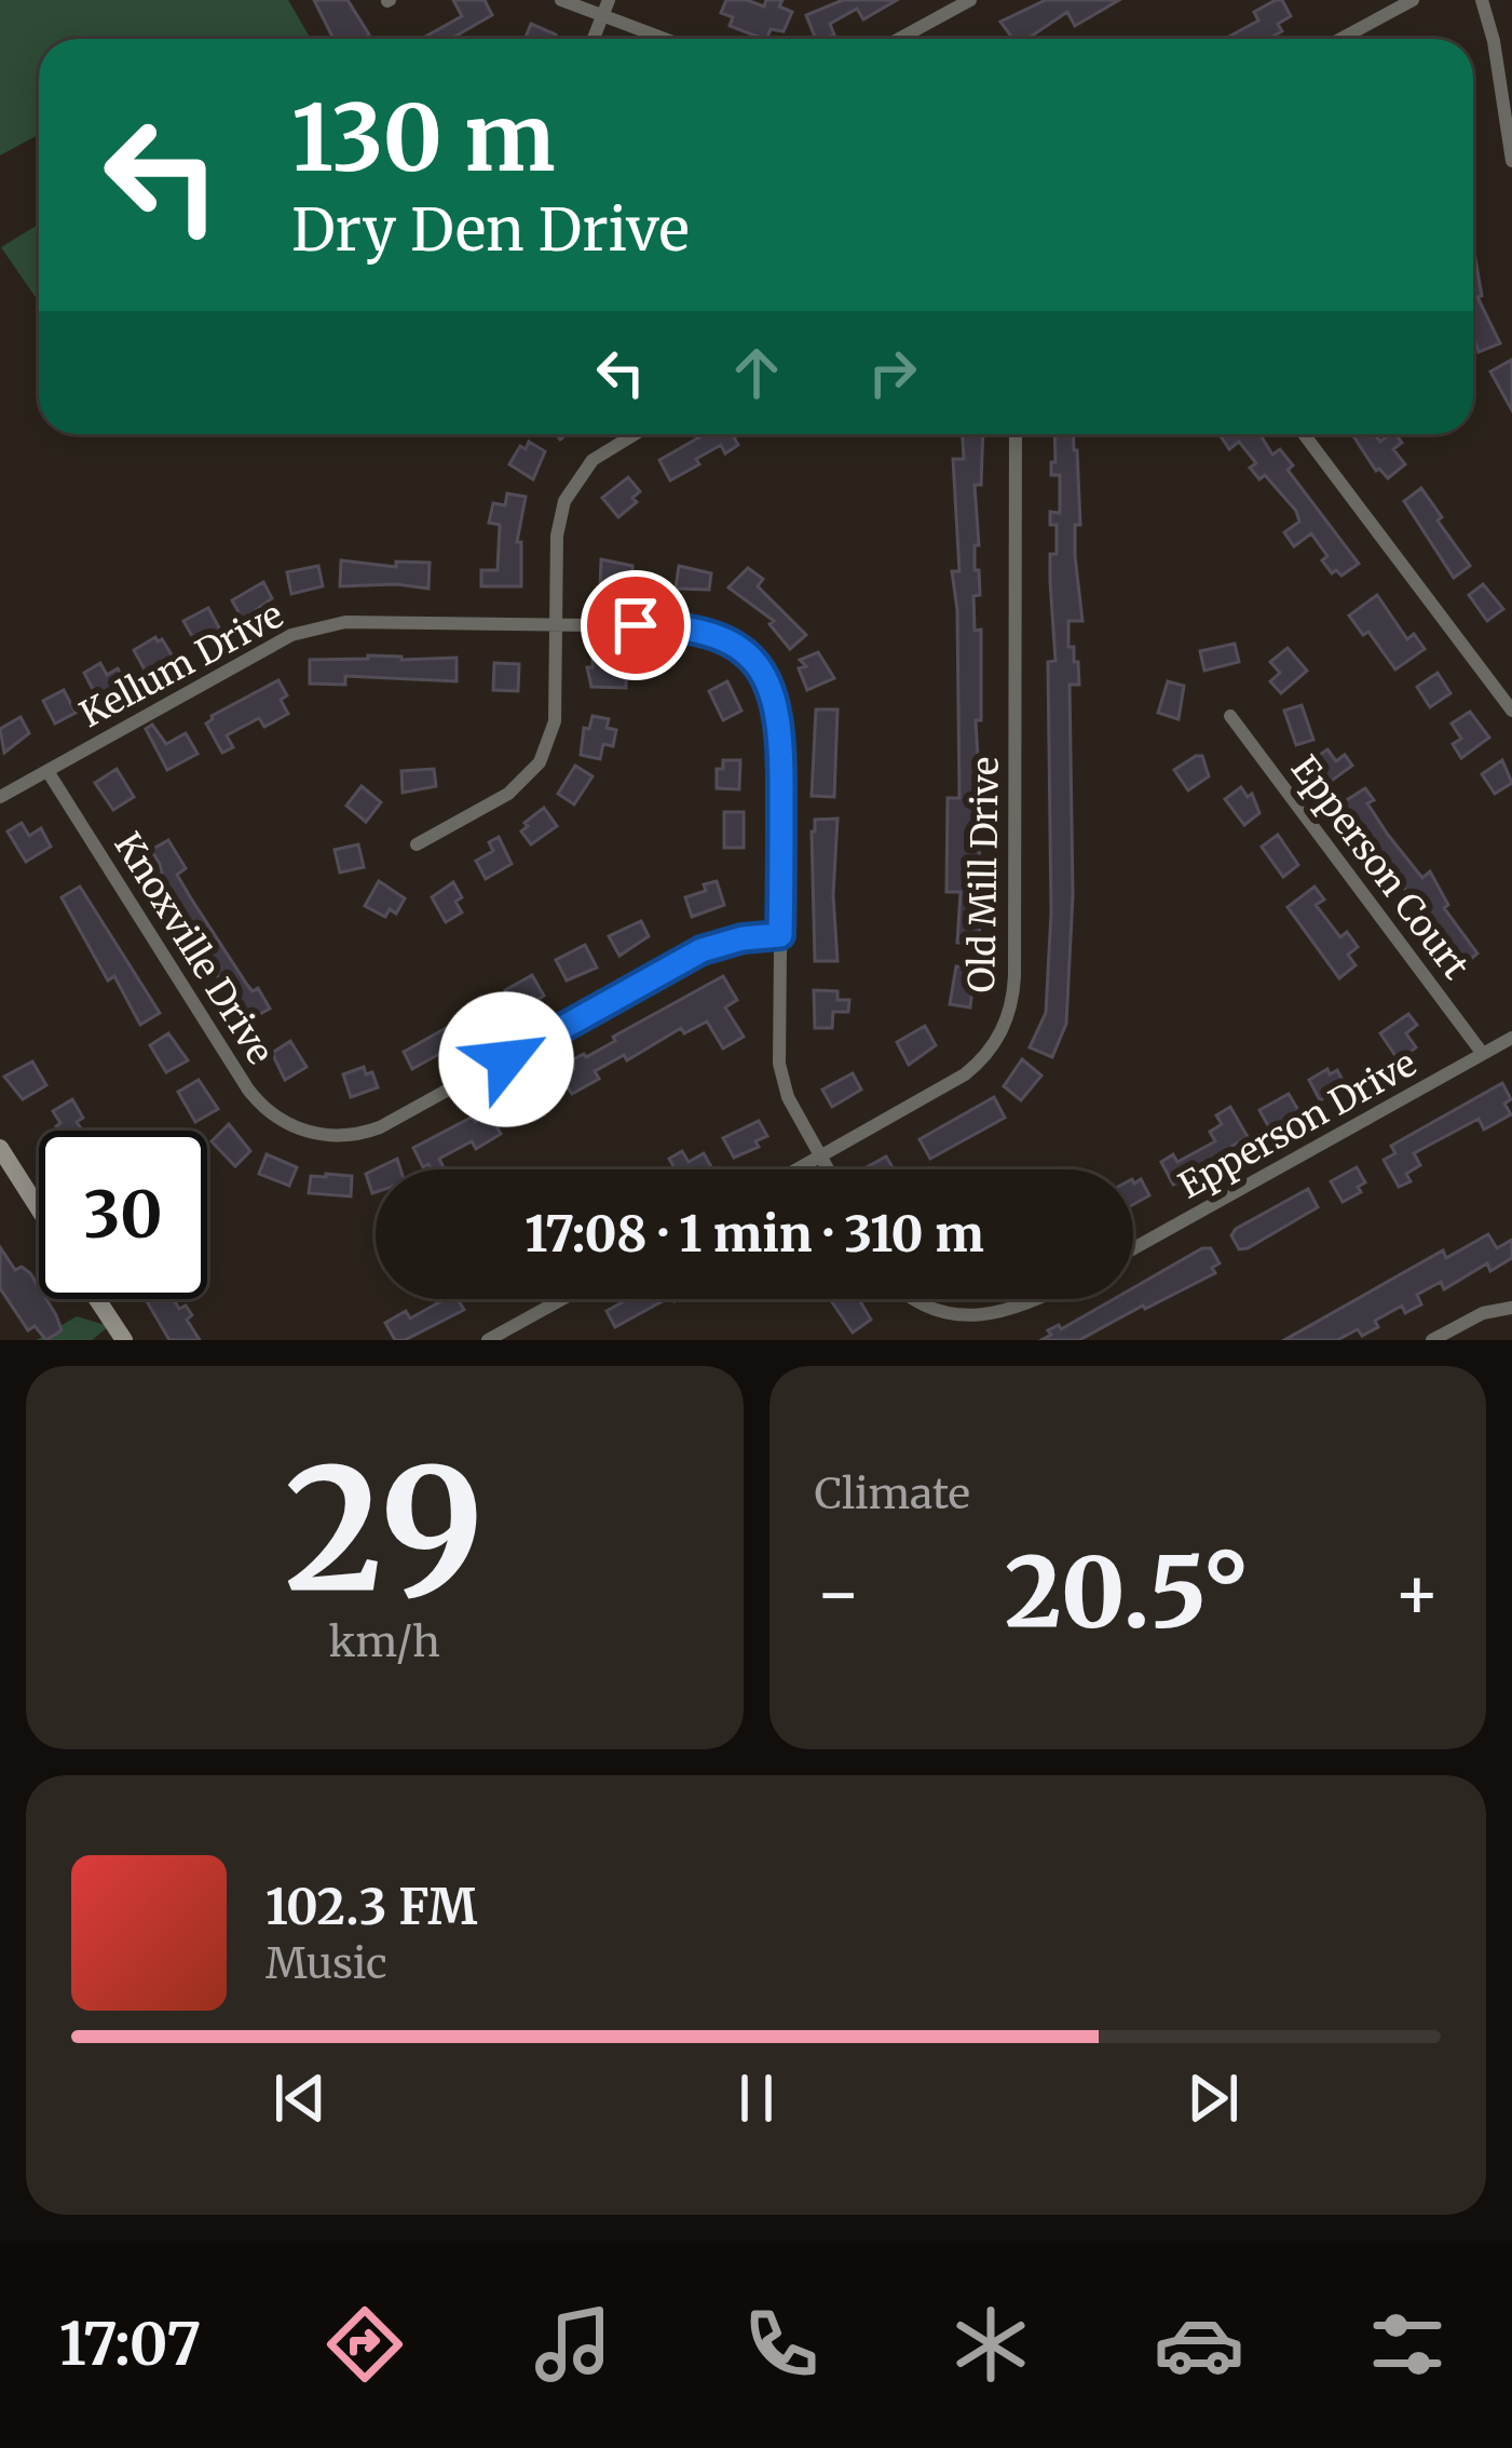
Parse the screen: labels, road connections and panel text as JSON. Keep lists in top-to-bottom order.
{
  "streets": {
    "street": [
      "Kellum Drive",
      "Epperson Court",
      "Old Mill Drive",
      "Knoxville Drive",
      "Epperson Drive"
    ]
  },
  "crossings": [
    ["Kellum Drive", "Old Mill Drive"],
    ["Kellum Drive", "Knoxville Drive"],
    ["Epperson Court", "Epperson Drive"]
  ],
  "page": {
    "turn": ["130 m", "Dry Den Drive"],
    "limit": "30",
    "trip": "17:08 · 1 min · 310 m",
    "tile": [
      ["29", "km/h"],
      "Climate"
    ],
    "heat": ["−", "20.5°", "+"],
    "song": ["102.3 FM", "Music"],
    "tabs": "17:07"
  }
}
